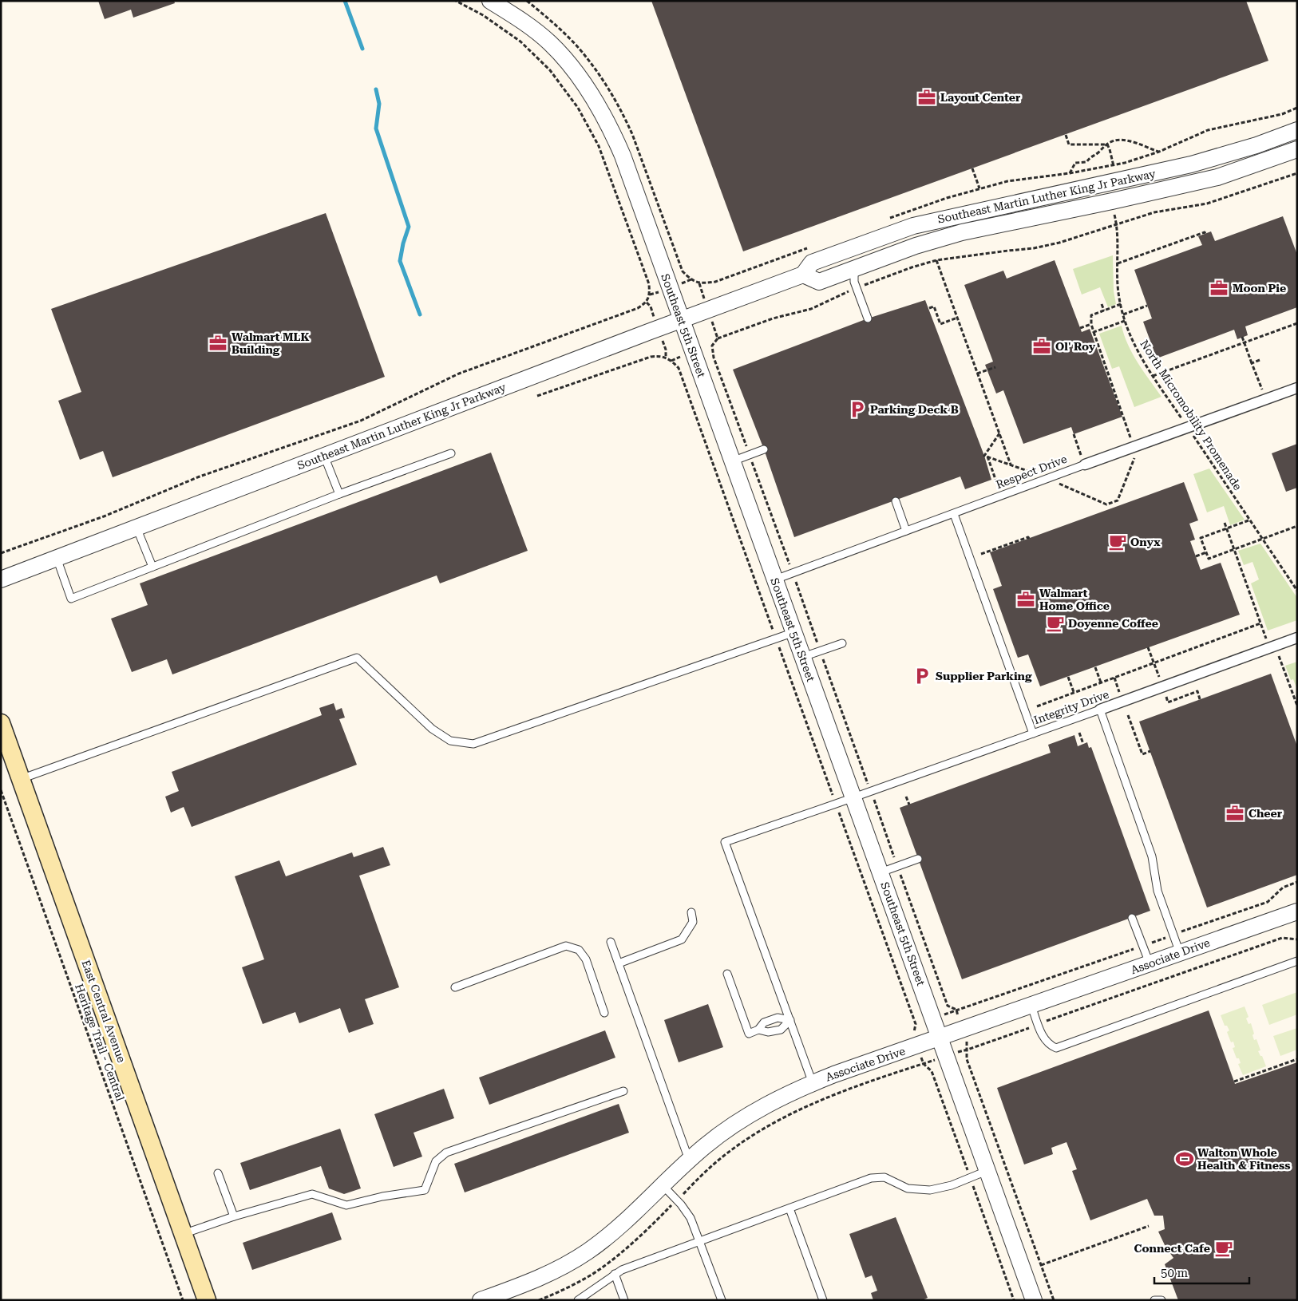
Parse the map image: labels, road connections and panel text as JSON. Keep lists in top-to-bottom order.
{
  "streets": {
    "main road": ["East Central Avenue"],
    "street": [
      "Southeast Martin Luther King Jr Parkway",
      "Southeast 5th Street",
      "Respect Drive",
      "Integrity Drive",
      "Associate Drive"
    ],
    "path": ["North Micromobility Promenade", "Heritage Trail - Central"]
  },
  "crossings": [
    ["Southeast Martin Luther King Jr Parkway", "Southeast 5th Street"],
    ["Southeast 5th Street", "Respect Drive"],
    ["Southeast 5th Street", "Integrity Drive"],
    ["Southeast 5th Street", "Associate Drive"],
    ["North Micromobility Promenade", "Respect Drive"]
  ],
  "places": {
    "office": [
      "Layout Center",
      "Moon Pie",
      "Walmart MLK Building",
      "Ol' Roy",
      "Walmart Home Office",
      "Cheer"
    ],
    "parking": ["Parking Deck B", "Supplier Parking"],
    "cafe": ["Onyx", "Doyenne Coffee", "Connect Cafe"],
    "sports": ["Walton Whole Health & Fitness"]
  },
  "scale_bar": "50 m"
}
